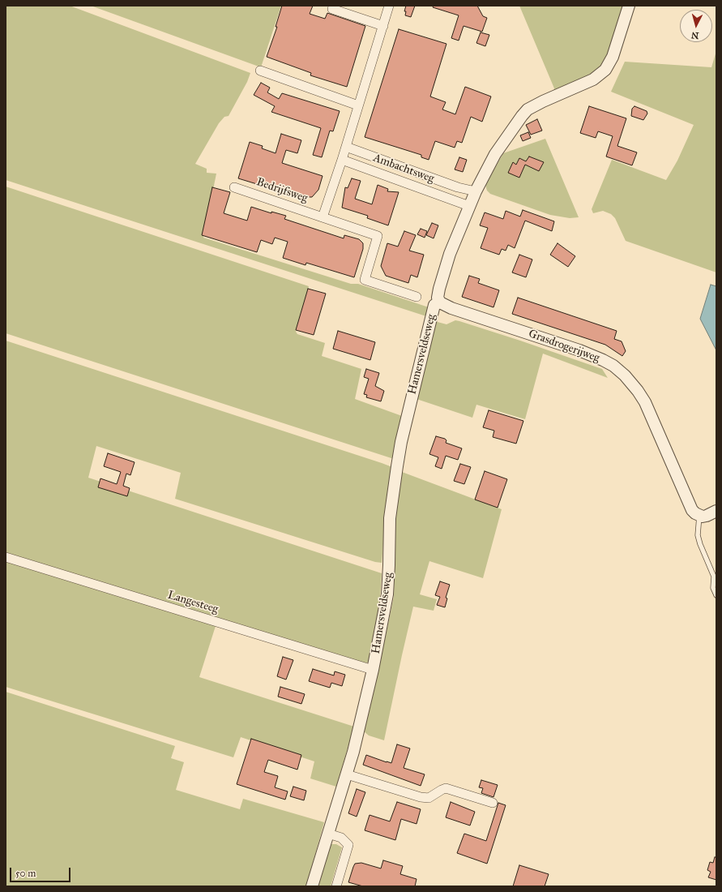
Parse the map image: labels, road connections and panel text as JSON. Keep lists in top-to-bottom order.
{
  "streets": {
    "street": [
      "Ambachtsweg",
      "Bedrijfsweg",
      "Grasdrogerijweg",
      "Hamersveldseweg",
      "Langesteeg"
    ]
  },
  "crossings": [
    ["Ambachtsweg", "Hamersveldseweg"],
    ["Grasdrogerijweg", "Hamersveldseweg"],
    ["Hamersveldseweg", "Langesteeg"]
  ],
  "scale_bar": "50 m",
  "north": "bottom"
}
